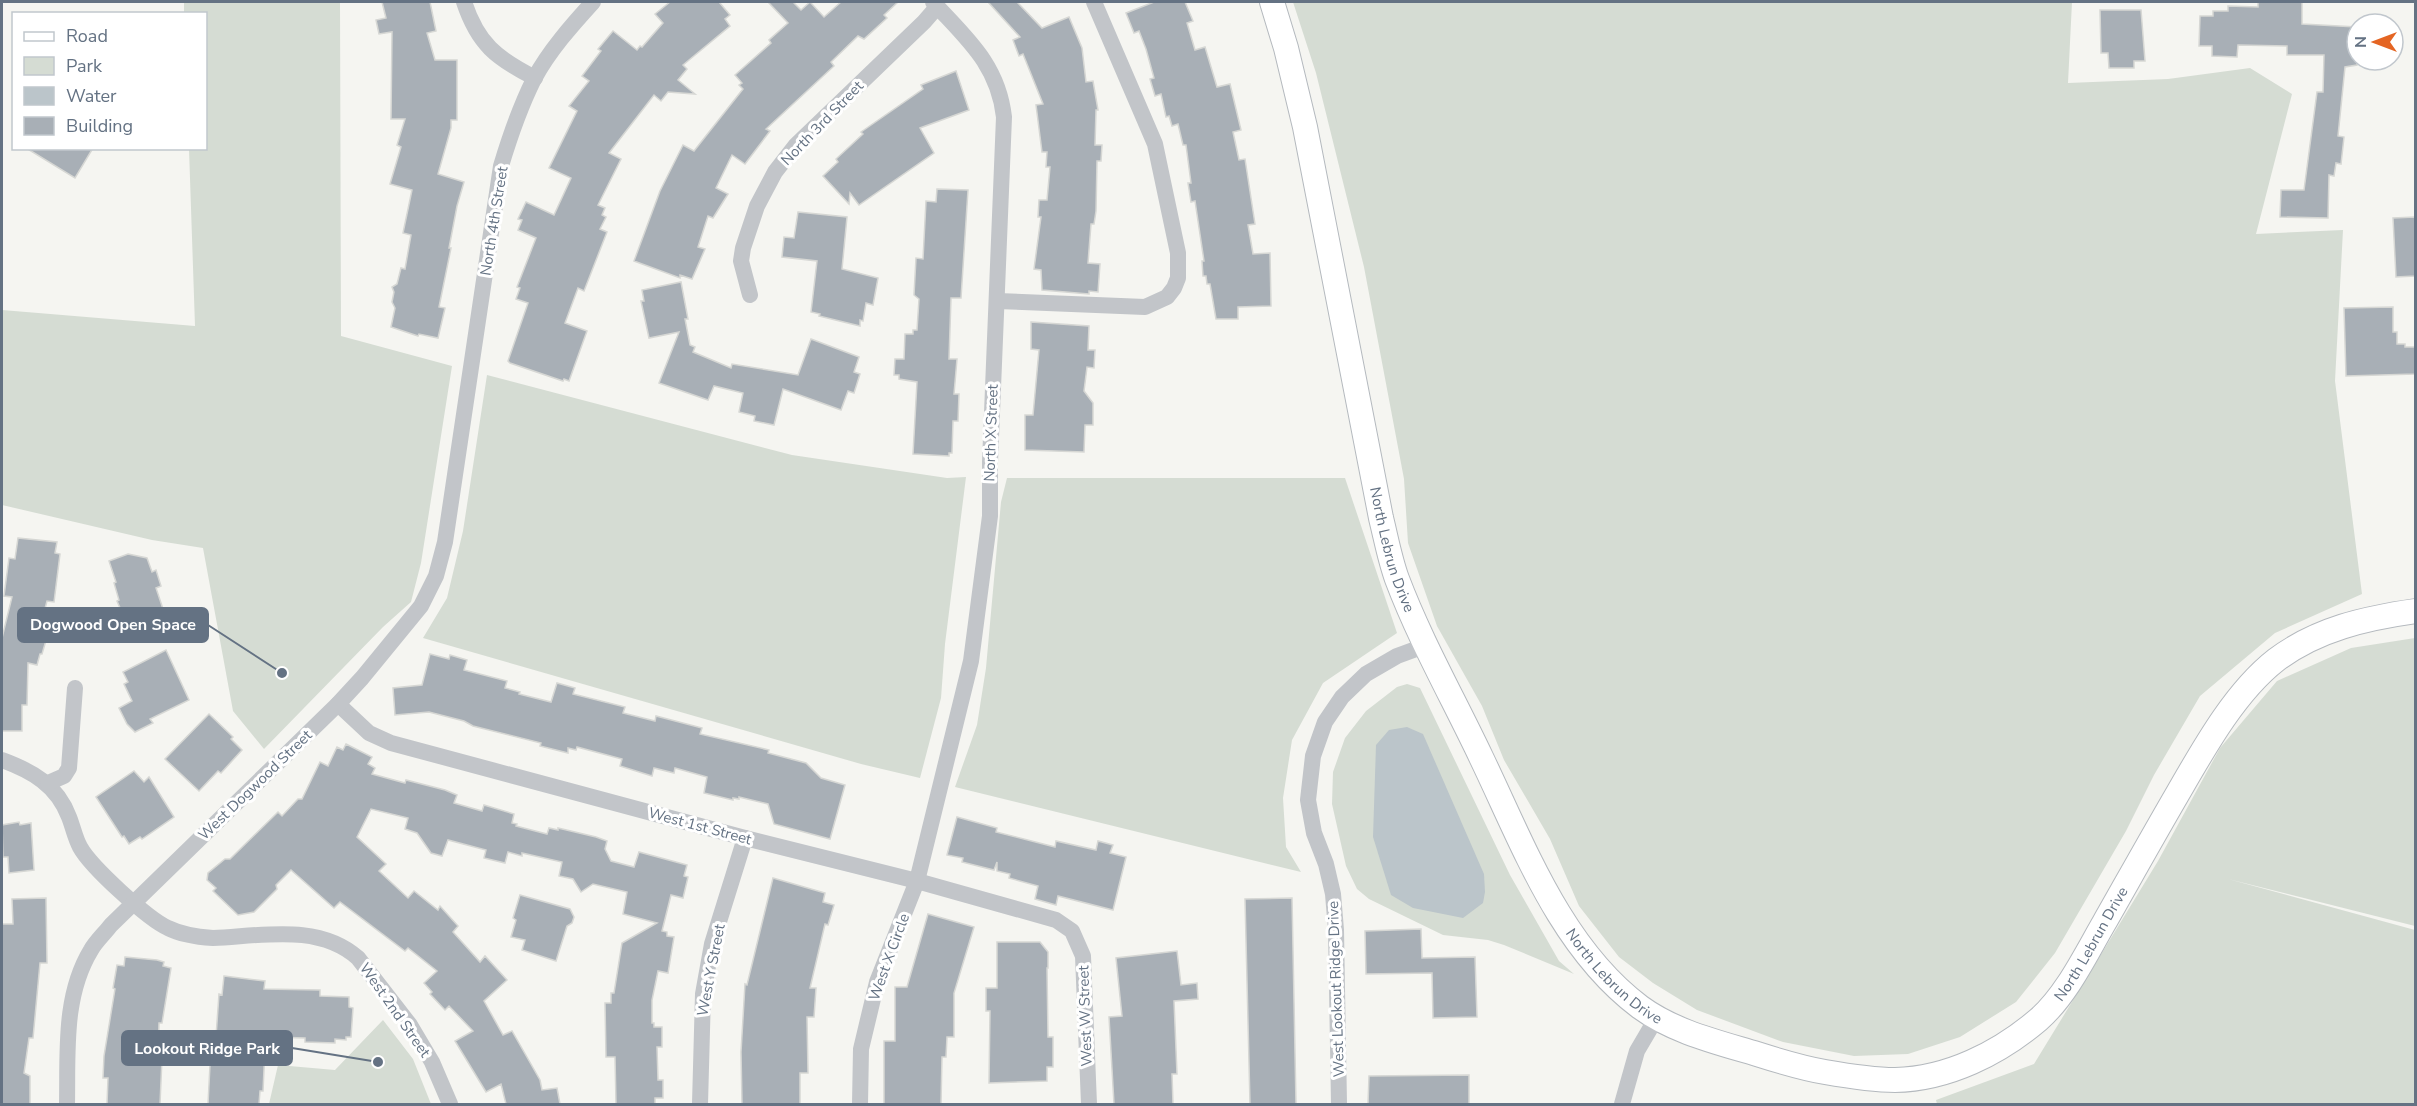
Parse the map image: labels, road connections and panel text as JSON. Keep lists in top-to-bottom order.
{
  "streets": {
    "street": [
      "North 3rd Street",
      "North 4th Street",
      "North X Street",
      "North Lebrun Drive",
      "West Dogwood Street",
      "West 1st Street",
      "West X Circle",
      "West Y Street",
      "West Lookout Ridge Drive",
      "West 2nd Street",
      "West W Street"
    ]
  },
  "crossings": [
    ["North 3rd Street", "North X Street"],
    ["North 4th Street", "West Dogwood Street"],
    ["North X Street", "West 1st Street"],
    ["North X Street", "West X Circle"],
    ["North Lebrun Drive", "West Lookout Ridge Drive"],
    ["West Dogwood Street", "West 1st Street"],
    ["West Dogwood Street", "West 2nd Street"],
    ["West 1st Street", "West X Circle"],
    ["West 1st Street", "West Y Street"],
    ["West 1st Street", "West W Street"]
  ],
  "places": ["Dogwood Open Space", "Lookout Ridge Park"],
  "legend": [
    "Road",
    "Park",
    "Water",
    "Building"
  ],
  "north": "left"
}
